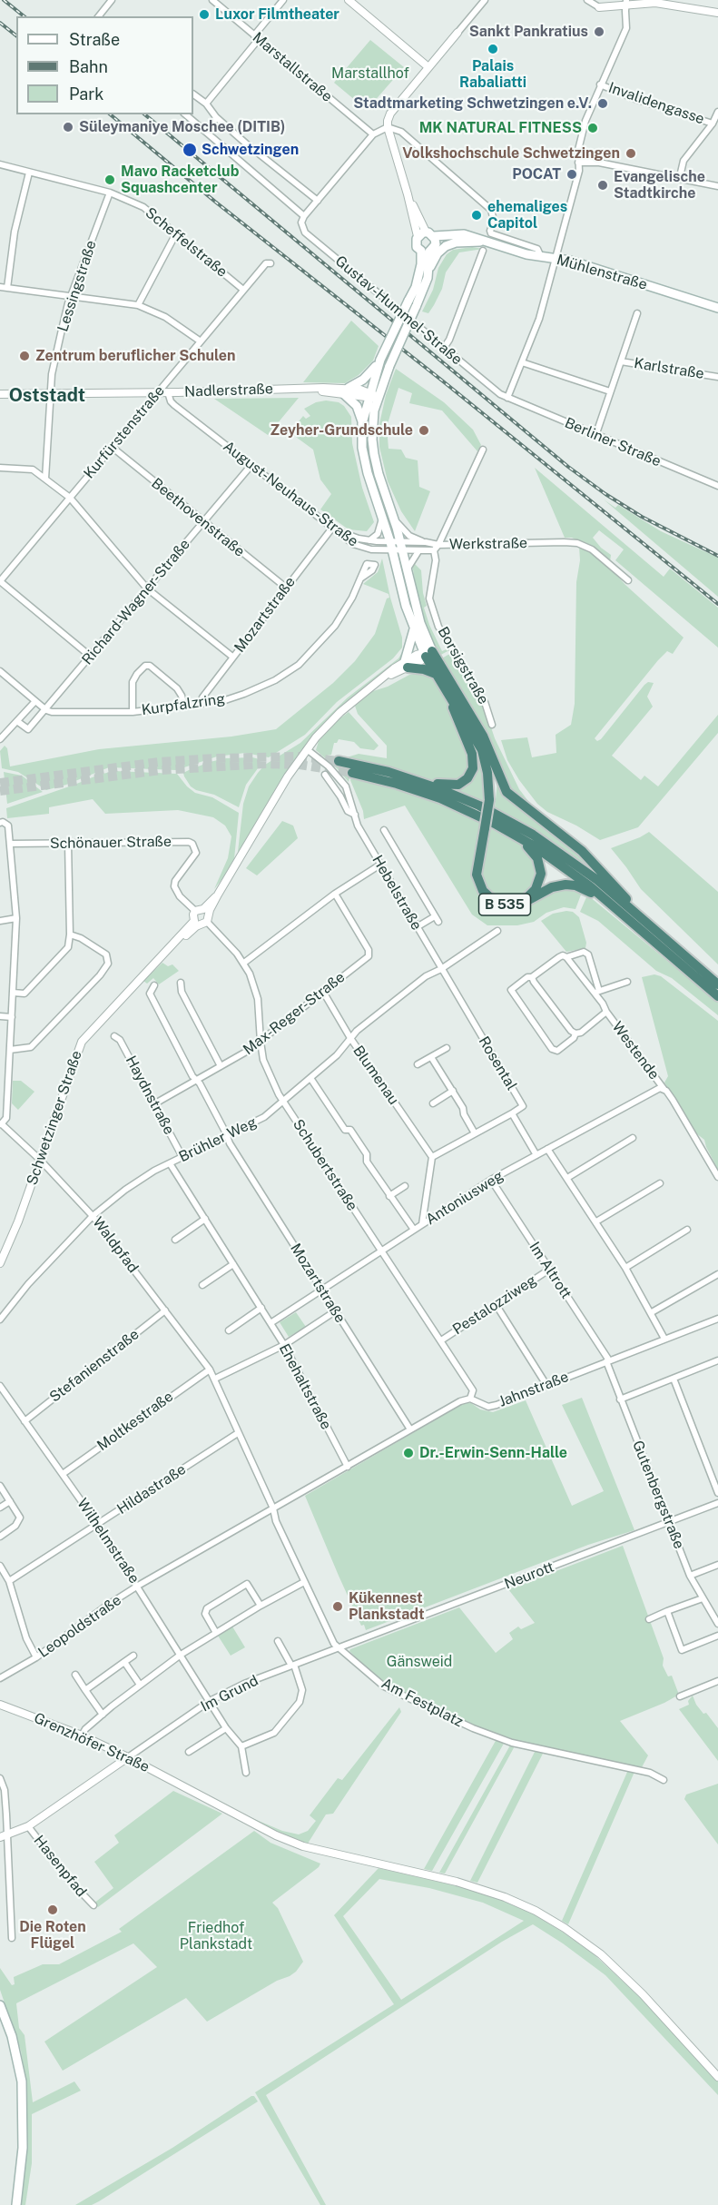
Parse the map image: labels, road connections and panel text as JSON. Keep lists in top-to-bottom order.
{
  "streets": {
    "highway": ["B 535"],
    "main road": ["Mühlenstraße"],
    "street": [
      "Marstallstraße",
      "Invalidengasse",
      "Scheffelstraße",
      "Lessingstraße",
      "Gustav-Hummel-Straße",
      "Karlstraße",
      "Nadlerstraße",
      "Kurfürstenstraße",
      "Berliner Straße",
      "August-Neuhaus-Straße",
      "Beethovenstraße",
      "Werkstraße",
      "Richard-Wagner-Straße",
      "Mozartstraße",
      "Borsigstraße",
      "Kurpfalzring",
      "Schönauer Straße",
      "Hebelstraße",
      "Max-Reger-Straße",
      "Westende",
      "Rosental",
      "Blumenau",
      "Haydnstraße",
      "Schwetzinger Straße",
      "Brühler Weg",
      "Schubertstraße",
      "Antoniusweg",
      "Waldpfad",
      "Im Altrott",
      "Pestalozziweg",
      "Stefanienstraße",
      "Ehehaltstraße",
      "Jahnstraße",
      "Moltkestraße",
      "Hildastraße",
      "Gutenbergstraße",
      "Wilhelmstraße",
      "Neurott",
      "Leopoldstraße",
      "Im Grund",
      "Am Festplatz",
      "Grenzhöfer Straße",
      "Hasenpfad"
    ]
  },
  "crossings": [
    ["Scheffelstraße", "Lessingstraße"],
    ["Scheffelstraße", "Kurfürstenstraße"],
    ["Lessingstraße", "Nadlerstraße"],
    ["Gustav-Hummel-Straße", "Berliner Straße"],
    ["Nadlerstraße", "Kurfürstenstraße"],
    ["Nadlerstraße", "August-Neuhaus-Straße"],
    ["Kurfürstenstraße", "Beethovenstraße"],
    ["August-Neuhaus-Straße", "Werkstraße"],
    ["August-Neuhaus-Straße", "Richard-Wagner-Straße"],
    ["August-Neuhaus-Straße", "Mozartstraße"],
    ["August-Neuhaus-Straße", "Borsigstraße"],
    ["Beethovenstraße", "Richard-Wagner-Straße"],
    ["Beethovenstraße", "Mozartstraße"],
    ["Richard-Wagner-Straße", "Kurpfalzring"],
    ["Mozartstraße", "Kurpfalzring"],
    ["Mozartstraße", "Max-Reger-Straße"],
    ["Mozartstraße", "Brühler Weg"],
    ["Mozartstraße", "Antoniusweg"],
    ["Hebelstraße", "Rosental"],
    ["Hebelstraße", "Brühler Weg"],
    ["Max-Reger-Straße", "Blumenau"],
    ["Max-Reger-Straße", "Haydnstraße"],
    ["Max-Reger-Straße", "Schubertstraße"],
    ["Westende", "Antoniusweg"],
    ["Rosental", "Brühler Weg"],
    ["Rosental", "Antoniusweg"],
    ["Blumenau", "Brühler Weg"],
    ["Haydnstraße", "Brühler Weg"],
    ["Schwetzinger Straße", "Waldpfad"],
    ["Brühler Weg", "Schubertstraße"],
    ["Brühler Weg", "Waldpfad"],
    ["Brühler Weg", "Ehehaltstraße"],
    ["Schubertstraße", "Antoniusweg"],
    ["Schubertstraße", "Pestalozziweg"],
    ["Schubertstraße", "Jahnstraße"],
    ["Antoniusweg", "Im Altrott"],
    ["Antoniusweg", "Ehehaltstraße"],
    ["Waldpfad", "Stefanienstraße"],
    ["Waldpfad", "Moltkestraße"],
    ["Waldpfad", "Hildastraße"],
    ["Waldpfad", "Leopoldstraße"],
    ["Waldpfad", "Am Festplatz"],
    ["Im Altrott", "Pestalozziweg"],
    ["Im Altrott", "Jahnstraße"],
    ["Im Altrott", "Gutenbergstraße"],
    ["Stefanienstraße", "Wilhelmstraße"],
    ["Jahnstraße", "Gutenbergstraße"],
    ["Moltkestraße", "Wilhelmstraße"],
    ["Hildastraße", "Wilhelmstraße"],
    ["Gutenbergstraße", "Neurott"],
    ["Wilhelmstraße", "Leopoldstraße"],
    ["Wilhelmstraße", "Im Grund"],
    ["Neurott", "Im Grund"],
    ["Neurott", "Am Festplatz"],
    ["Leopoldstraße", "Am Festplatz"],
    ["Im Grund", "Am Festplatz"],
    ["Im Grund", "Grenzhöfer Straße"]
  ],
  "districts": ["Oststadt"],
  "parks": ["Marstallhof", "Gänsweid", "Friedhof Plankstadt"],
  "places": [
    "Luxor Filmtheater",
    "Sankt Pankratius",
    "Palais Rabaliatti",
    "Stadtmarketing Schwetzingen e.V.",
    "Süleymaniye Moschee (DITIB)",
    "MK NATURAL FITNESS",
    "Schwetzingen",
    "Volkshochschule Schwetzingen",
    "POCAT",
    "Mavo Racketclub Squashcenter",
    "Evangelische Stadtkirche",
    "ehemaliges Capitol",
    "Zentrum beruflicher Schulen",
    "Zeyher-Grundschule",
    "Dr.-Erwin-Senn-Halle",
    "Kükennest Plankstadt",
    "Die Roten Flügel"
  ],
  "legend": ["Straße", "Bahn", "Park"]
}
